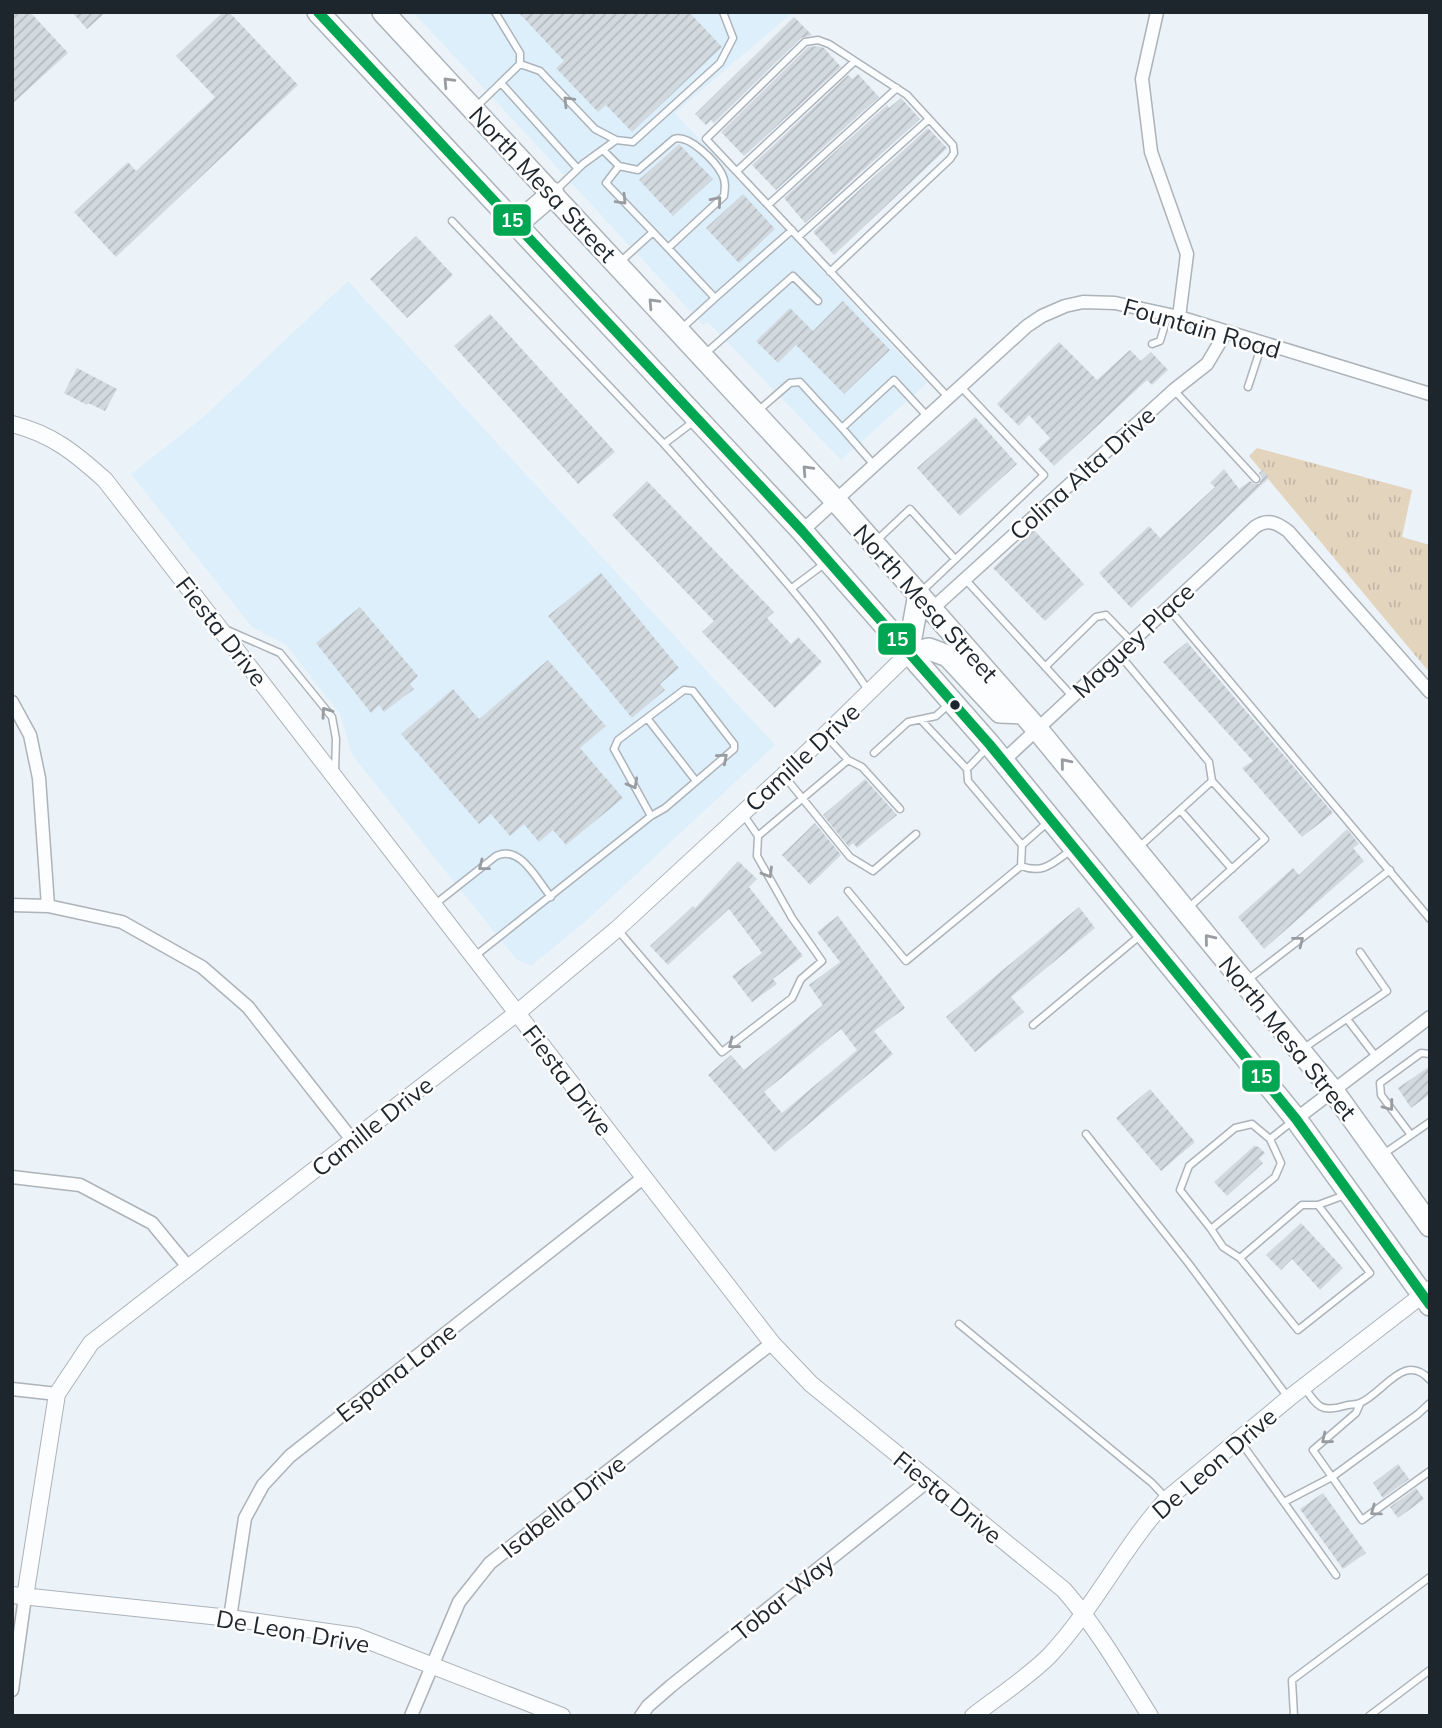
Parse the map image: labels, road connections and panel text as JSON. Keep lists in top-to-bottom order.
{
  "streets": {
    "main road": ["North Mesa Street"],
    "street": [
      "Fountain Road",
      "Colina Alta Drive",
      "Fiesta Drive",
      "Maguey Place",
      "Camille Drive",
      "Espana Lane",
      "De Leon Drive",
      "Isabella Drive",
      "Tobar Way"
    ]
  },
  "crossings": [
    ["North Mesa Street", "Fountain Road"],
    ["North Mesa Street", "Colina Alta Drive"],
    ["North Mesa Street", "Maguey Place"],
    ["North Mesa Street", "Camille Drive"],
    ["North Mesa Street", "De Leon Drive"],
    ["Fountain Road", "Colina Alta Drive"],
    ["Fiesta Drive", "Camille Drive"],
    ["Fiesta Drive", "Espana Lane"],
    ["Fiesta Drive", "De Leon Drive"],
    ["Fiesta Drive", "Isabella Drive"],
    ["Fiesta Drive", "Tobar Way"],
    ["Camille Drive", "De Leon Drive"],
    ["Espana Lane", "De Leon Drive"],
    ["De Leon Drive", "Isabella Drive"]
  ],
  "lines": ["transit line 15"]
}
